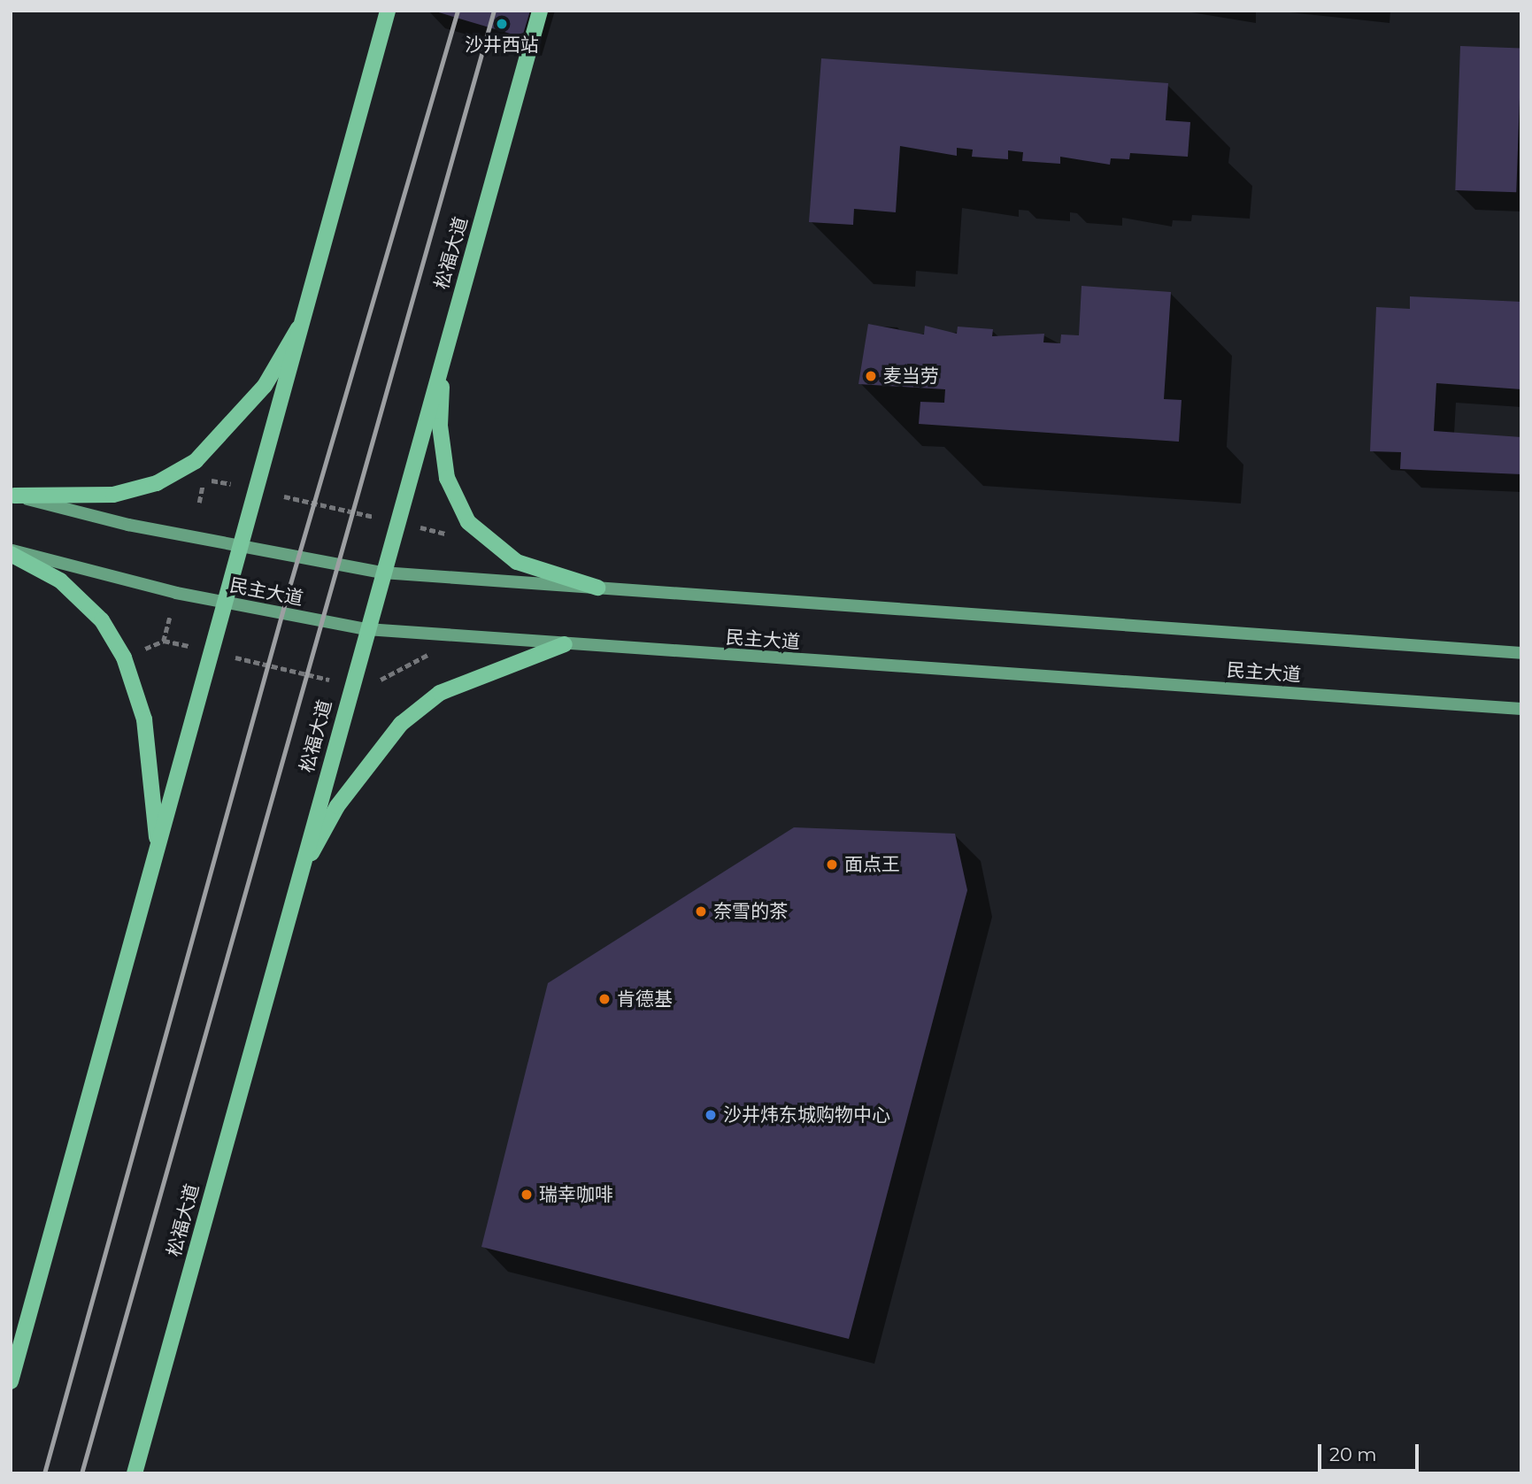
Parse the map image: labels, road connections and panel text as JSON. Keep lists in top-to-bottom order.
{
  "streets": {
    "main road": ["松福大道", "民主大道"]
  },
  "crossings": [
    ["松福大道", "民主大道"]
  ],
  "places": [
    "沙井西站",
    "麦当劳",
    "面点王",
    "奈雪的茶",
    "肯德基",
    "沙井炜东城购物中心",
    "瑞幸咖啡"
  ],
  "scale_bar": "20 m"
}
